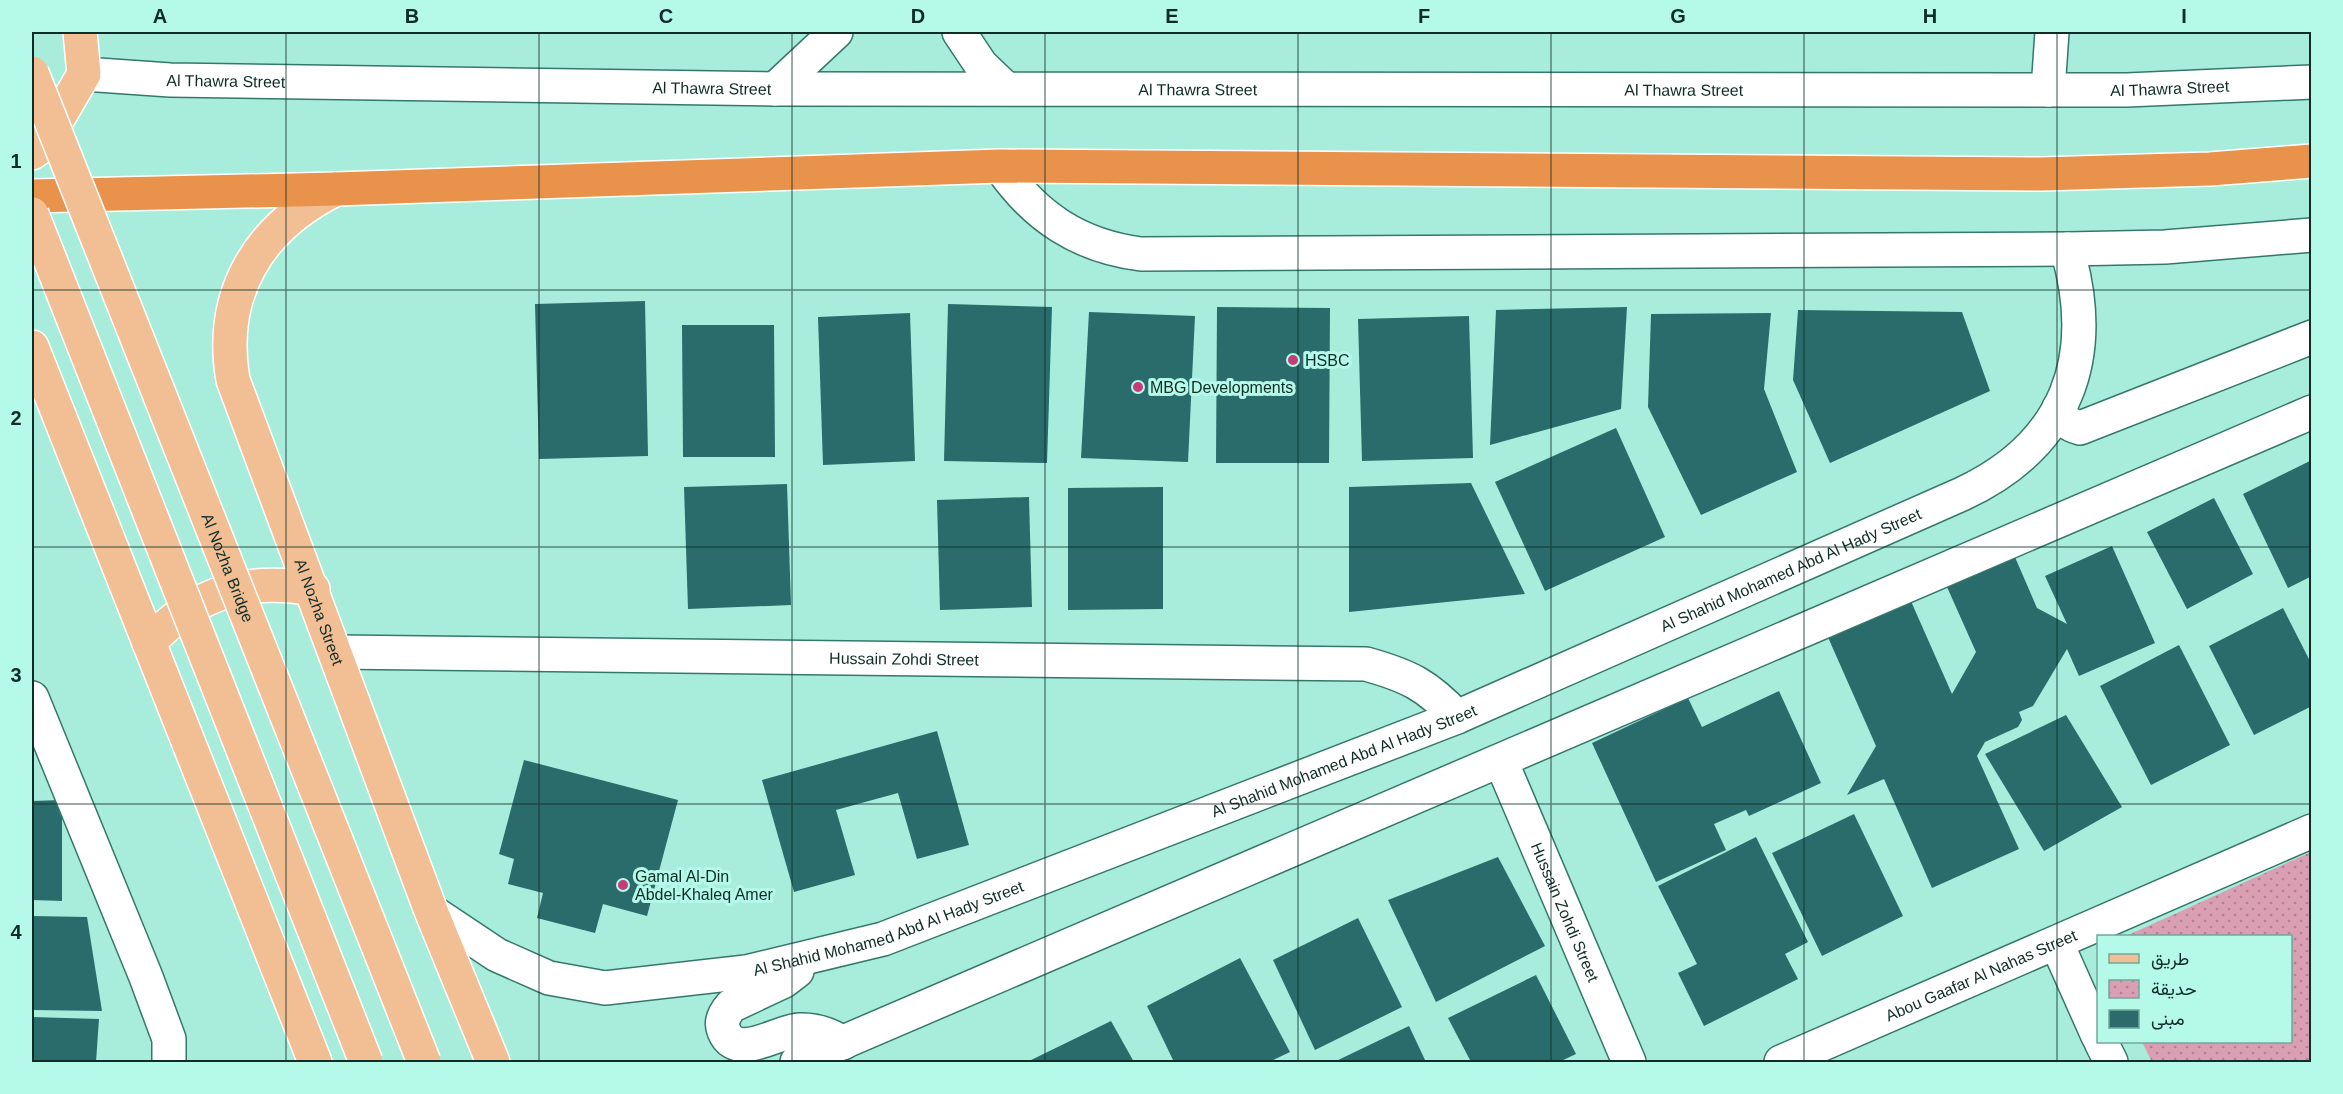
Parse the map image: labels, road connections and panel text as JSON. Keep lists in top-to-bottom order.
{
  "streets": {
    "main road": ["Al Nozha Bridge", "Al Nozha Street"],
    "street": [
      "Al Thawra Street",
      "Al Shahid Mohamed Abd Al Hady Street",
      "Hussain Zohdi Street",
      "Abou Gaafar Al Nahas Street"
    ]
  },
  "crossings": [
    ["Al Shahid Mohamed Abd Al Hady Street", "Al Nozha Street"],
    ["Al Shahid Mohamed Abd Al Hady Street", "Hussain Zohdi Street"],
    ["Al Nozha Street", "Hussain Zohdi Street"]
  ],
  "places": ["HSBC", "MBG Developments", "Gamal Al-Din Abdel-Khaleq Amer"],
  "legend": ["طريق", "حديقة", "مبنى"],
  "grid": {
    "columns": [
      "A",
      "B",
      "C",
      "D",
      "E",
      "F",
      "G",
      "H",
      "I"
    ],
    "rows": [
      "1",
      "2",
      "3",
      "4"
    ]
  }
}
